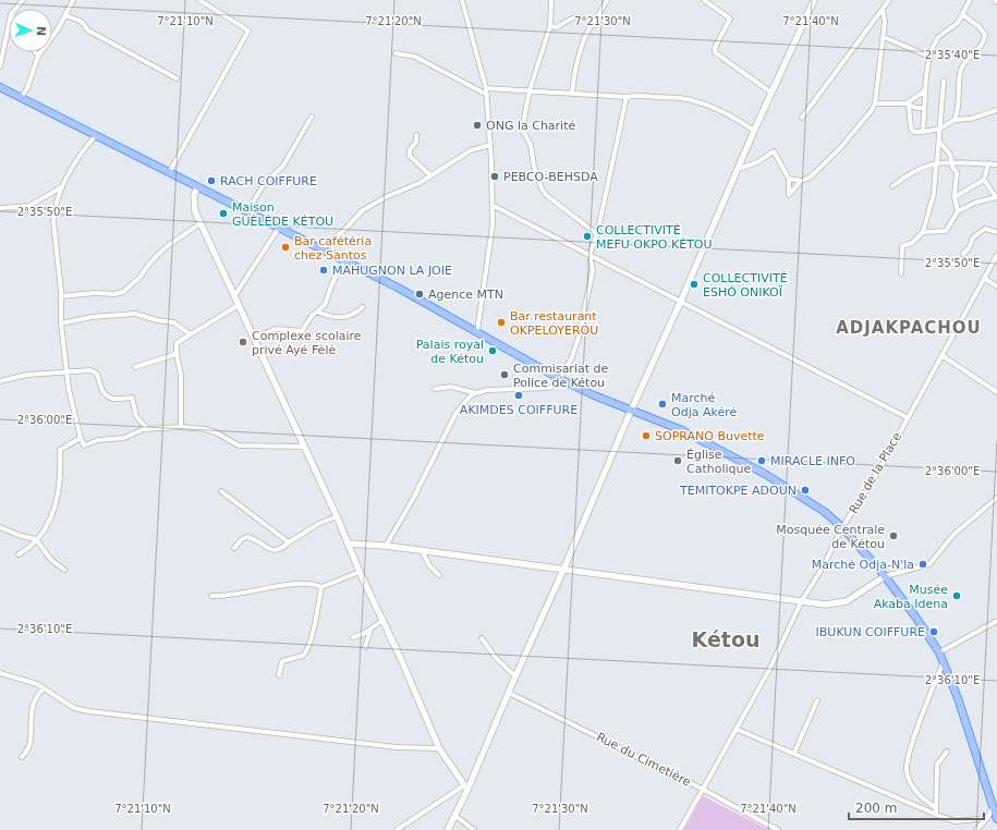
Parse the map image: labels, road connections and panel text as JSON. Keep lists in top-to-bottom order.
{
  "streets": {
    "street": ["Rue de la Place", "Rue du Cimetière"]
  },
  "crossings": [
    ["Rue de la Place", "Rue du Cimetière"]
  ],
  "districts": ["ADJAKPACHOU", "Kétou"],
  "places": [
    "ONG la Charité",
    "PEBCO-BEHSDA",
    "RACH COIFFURE",
    "Maison GUÈLÈDE KÉTOU",
    "COLLECTIVITÉ MEFU OKPO KÉTOU",
    "Bar cafétéria chez Santos",
    "MAHUGNON LA JOIE",
    "COLLECTIVITÉ ESHÓ ONIKOÏ",
    "Agence MTN",
    "Bar restaurant OKPELOYEROU",
    "Complexe scolaire privé Ayé Fèlè",
    "Palais royal de Kétou",
    "Commisariat de Police de Kétou",
    "AKIMDES COIFFURE",
    "Marché Odja Akéré",
    "SOPRANO Buvette",
    "Église Catholique",
    "MIRACLE INFO",
    "TEMITOKPE ADOUN",
    "Mosquée Centrale de Kétou",
    "Marché Odja-N'la",
    "Musée Akaba Idena",
    "IBUKUN COIFFURE"
  ],
  "scale_bar": "200 m",
  "north": "right",
  "coordinates": [
    "7°21'10\"N",
    "7°21'20\"N",
    "7°21'30\"N",
    "7°21'40\"N",
    "2°35'40\"E",
    "2°35'50\"E",
    "2°36'00\"E",
    "2°36'10\"E"
  ]
}
